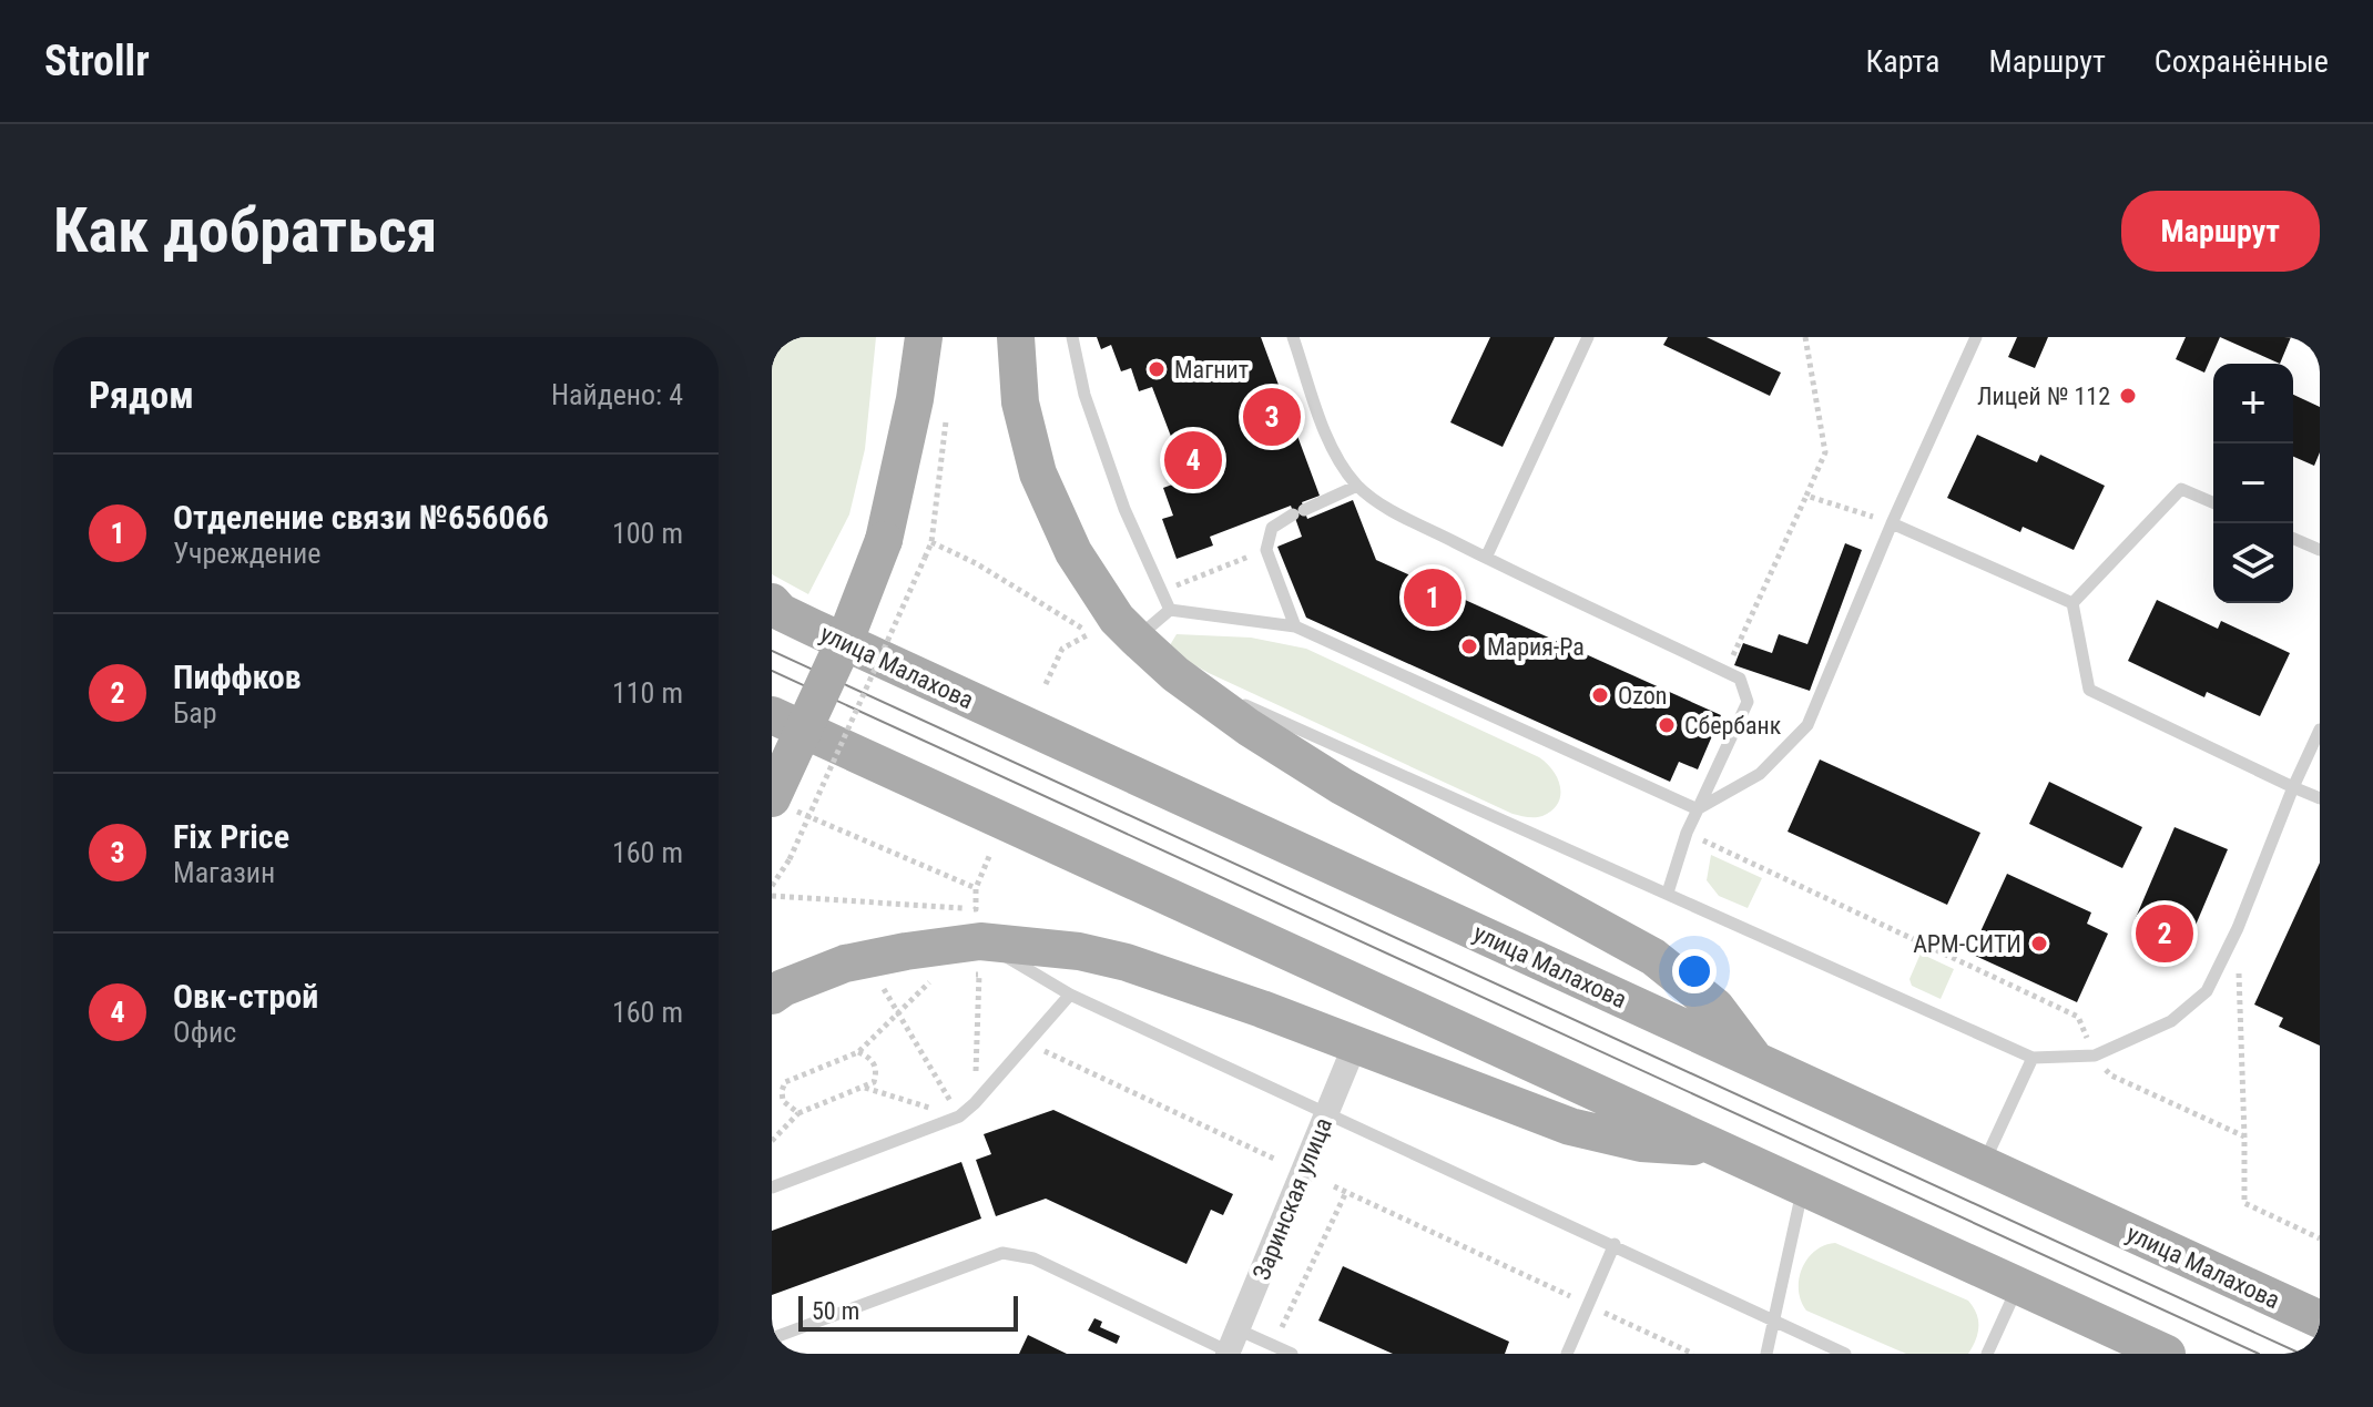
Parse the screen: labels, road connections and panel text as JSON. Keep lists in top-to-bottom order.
{
  "streets": {
    "main road": ["улица Малахова"],
    "street": ["Заринская улица"]
  },
  "places": [
    "Магнит",
    "Лицей № 112",
    "Мария-Ра",
    "Ozon",
    "Сбербанк",
    "АРМ-СИТИ"
  ],
  "scale_bar": "50 m",
  "page": {
    "header": "Strollr",
    "nav": ["Карта", "Маршрут", "Сохранённые"],
    "buttons": "Маршрут",
    "title": "Как добраться",
    "heading": ["Рядом", "Найдено: 4"],
    "map_buttons": ["+", "−"],
    "pins": [
      "3",
      "4",
      "1",
      "2"
    ],
    "list": [
      {
        "mark": "1",
        "name": "Отделение связи №656066",
        "note": "Учреждение",
        "value": "100 m"
      },
      {
        "mark": "2",
        "name": "Пиффков",
        "note": "Бар",
        "value": "110 m"
      },
      {
        "mark": "3",
        "name": "Fix Price",
        "note": "Магазин",
        "value": "160 m"
      },
      {
        "mark": "4",
        "name": "Овк-строй",
        "note": "Офис",
        "value": "160 m"
      }
    ],
    "scale": "50 m"
  }
}
